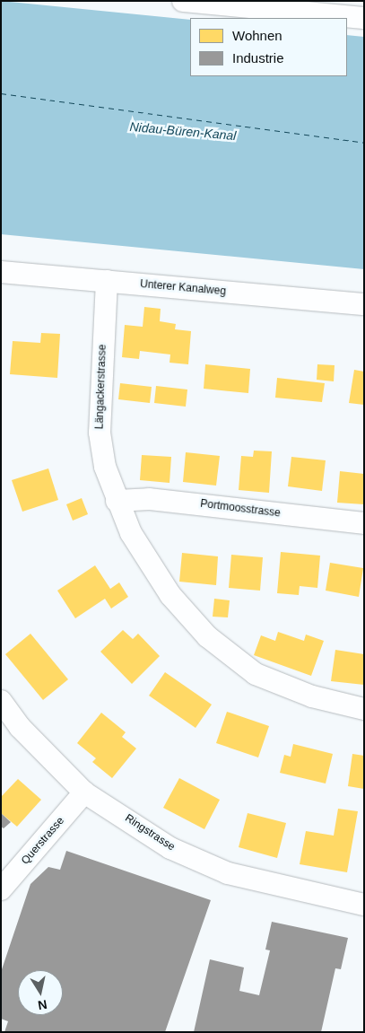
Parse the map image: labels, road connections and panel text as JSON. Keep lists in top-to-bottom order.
{
  "streets": {
    "street": [
      "Unterer Kanalweg",
      "Längackerstrasse",
      "Portmoosstrasse",
      "Ringstrasse",
      "Querstrasse"
    ]
  },
  "crossings": [
    ["Unterer Kanalweg", "Längackerstrasse"],
    ["Längackerstrasse", "Portmoosstrasse"],
    ["Ringstrasse", "Querstrasse"]
  ],
  "water": ["Nidau-Büren-Kanal"],
  "legend": ["Wohnen", "Industrie"],
  "north": "bottom"
}
